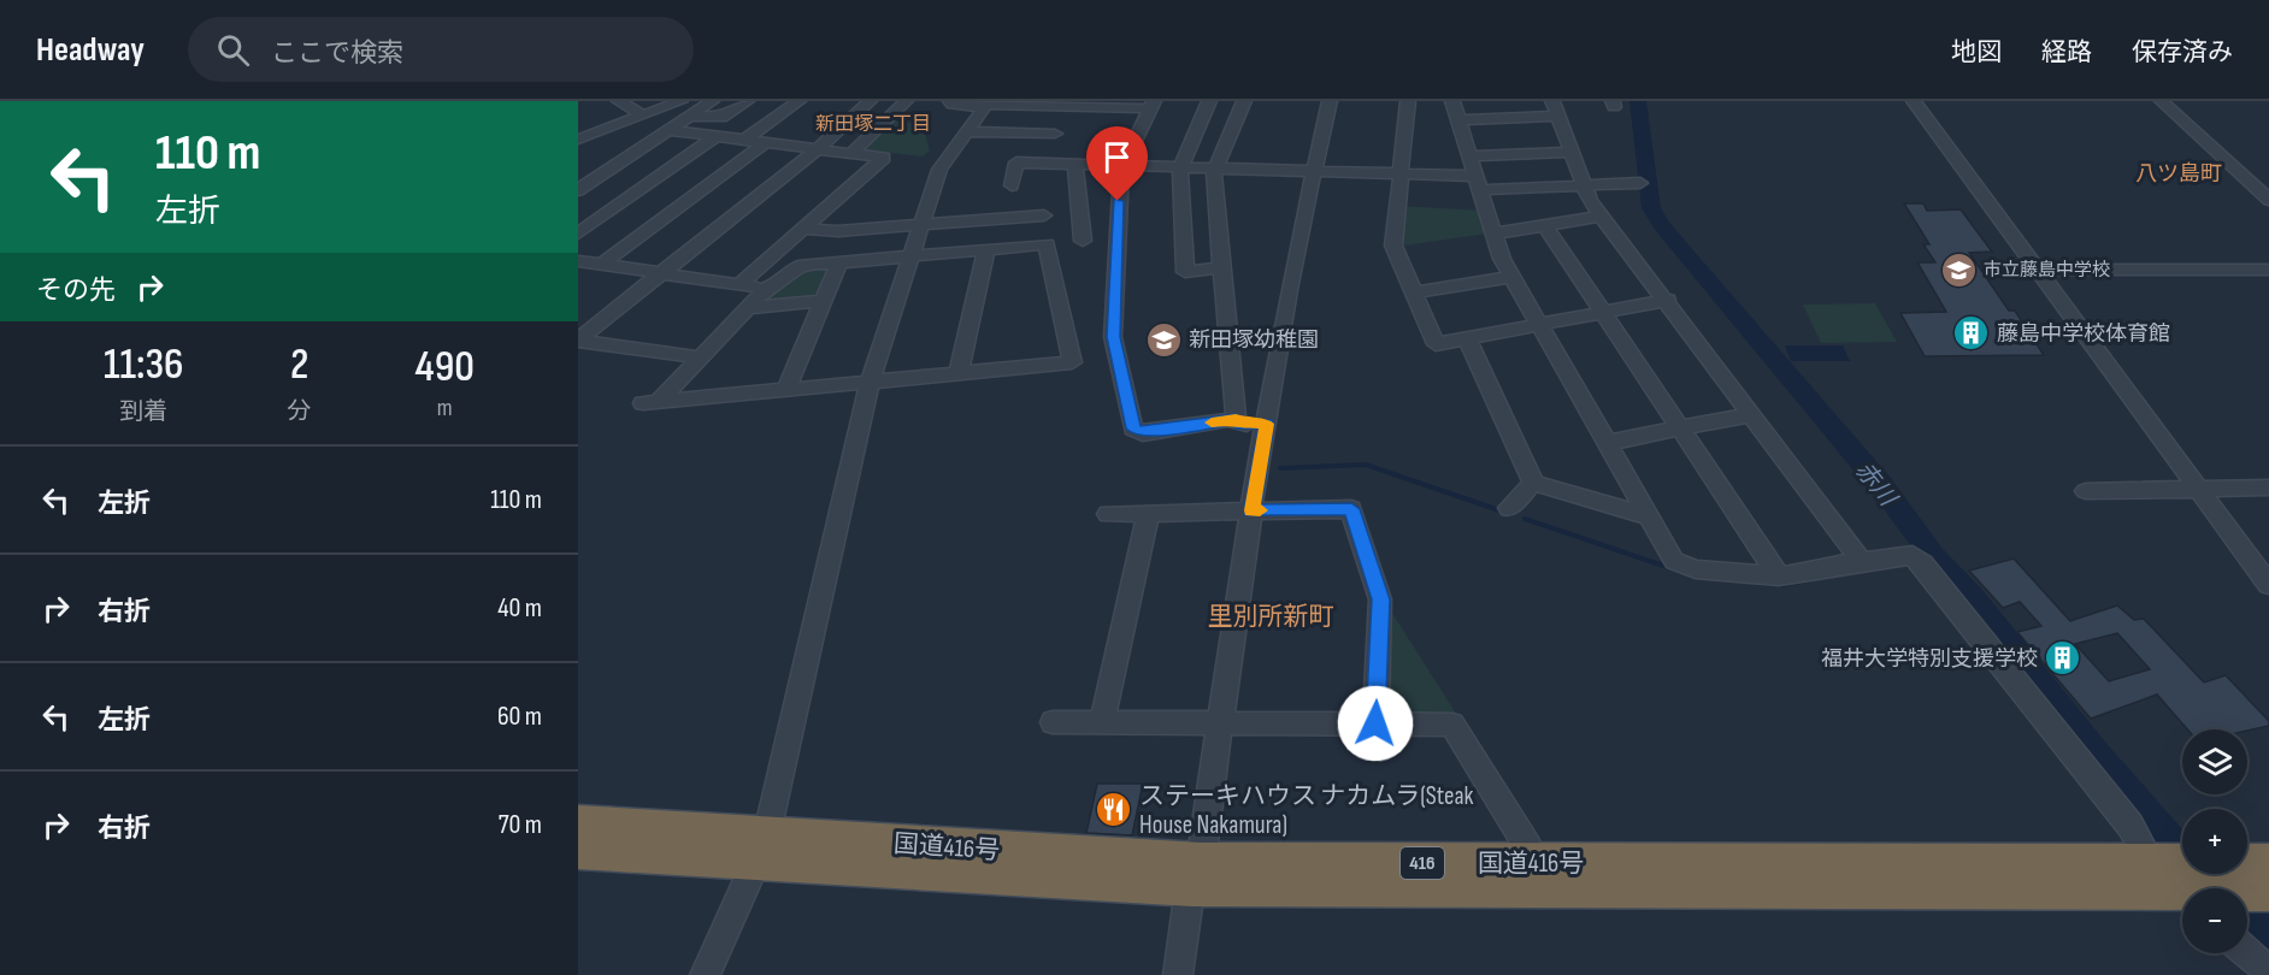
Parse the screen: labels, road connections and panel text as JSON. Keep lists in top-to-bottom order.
{
  "streets": {
    "highway": ["国道416号", "416"]
  },
  "districts": ["新田塚二丁目", "八ツ島町", "里別所新町"],
  "water": ["赤川"],
  "places": {
    "school or university": ["市立藤島中学校", "新田塚幼稚園"],
    "building": ["藤島中学校体育館", "福井大学特別支援学校"],
    "restaurant": ["ステーキハウス ナカムラ(Steak House Nakamura)"]
  },
  "page": {
    "header": "Headway",
    "search": "ここで検索",
    "nav": ["地図", "経路", "保存済み"],
    "turn": ["110 m", "左折"],
    "then": "その先",
    "eta": [
      "11:36",
      "到着",
      "2",
      "分",
      "490",
      "m"
    ],
    "list": [
      {
        "name": "左折",
        "value": "110 m"
      },
      {
        "name": "右折",
        "value": "40 m"
      },
      {
        "name": "左折",
        "value": "60 m"
      },
      {
        "name": "右折",
        "value": "70 m"
      }
    ],
    "map_buttons": ["+", "−"]
  }
}
